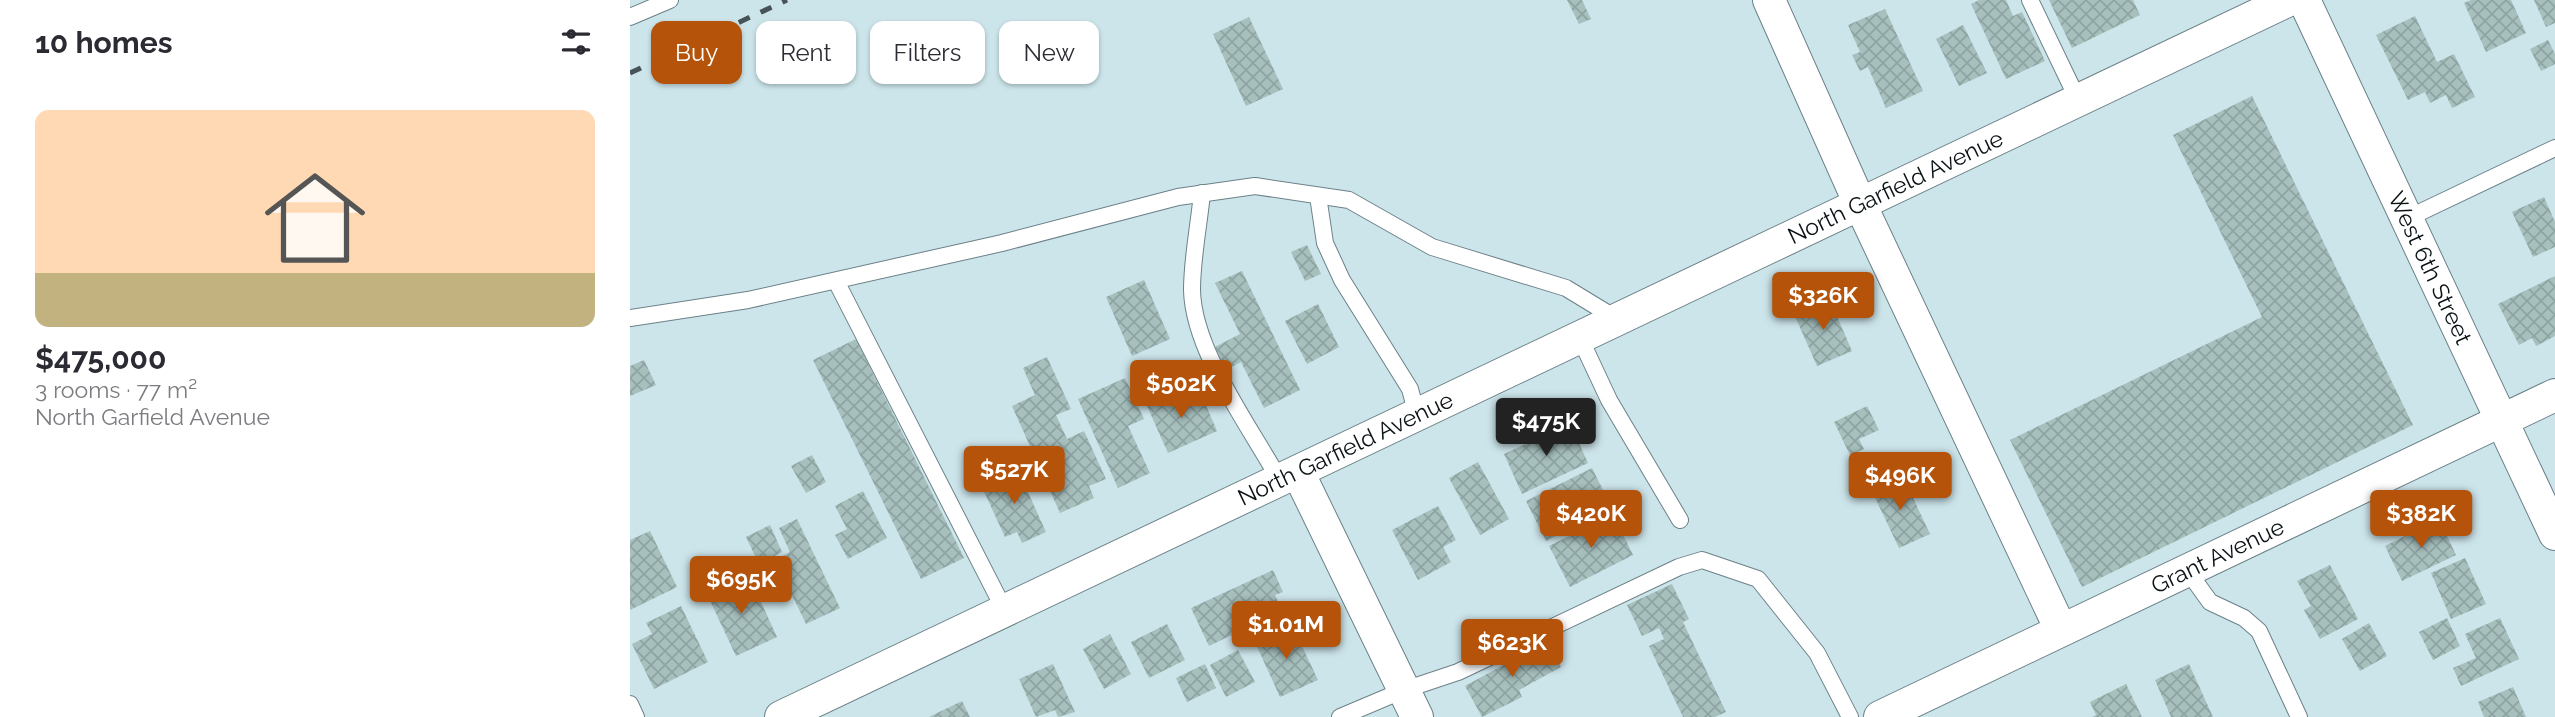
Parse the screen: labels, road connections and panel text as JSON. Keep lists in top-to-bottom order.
{
  "streets": {
    "street": ["North Garfield Avenue", "West 6th Street", "Grant Avenue"]
  },
  "crossings": [
    ["West 6th Street", "Grant Avenue"]
  ],
  "page": {
    "heading": "10 homes",
    "chip": [
      "Buy",
      "Rent",
      "Filters",
      "New"
    ],
    "list": [
      {
        "name": "$475,000",
        "note": "3 rooms · 77 m² · North Garfield Avenue"
      }
    ],
    "price": [
      "$326K",
      "$502K",
      "$475K",
      "$527K",
      "$496K",
      "$420K",
      "$382K",
      "$695K",
      "$1.01M",
      "$623K"
    ]
  }
}
